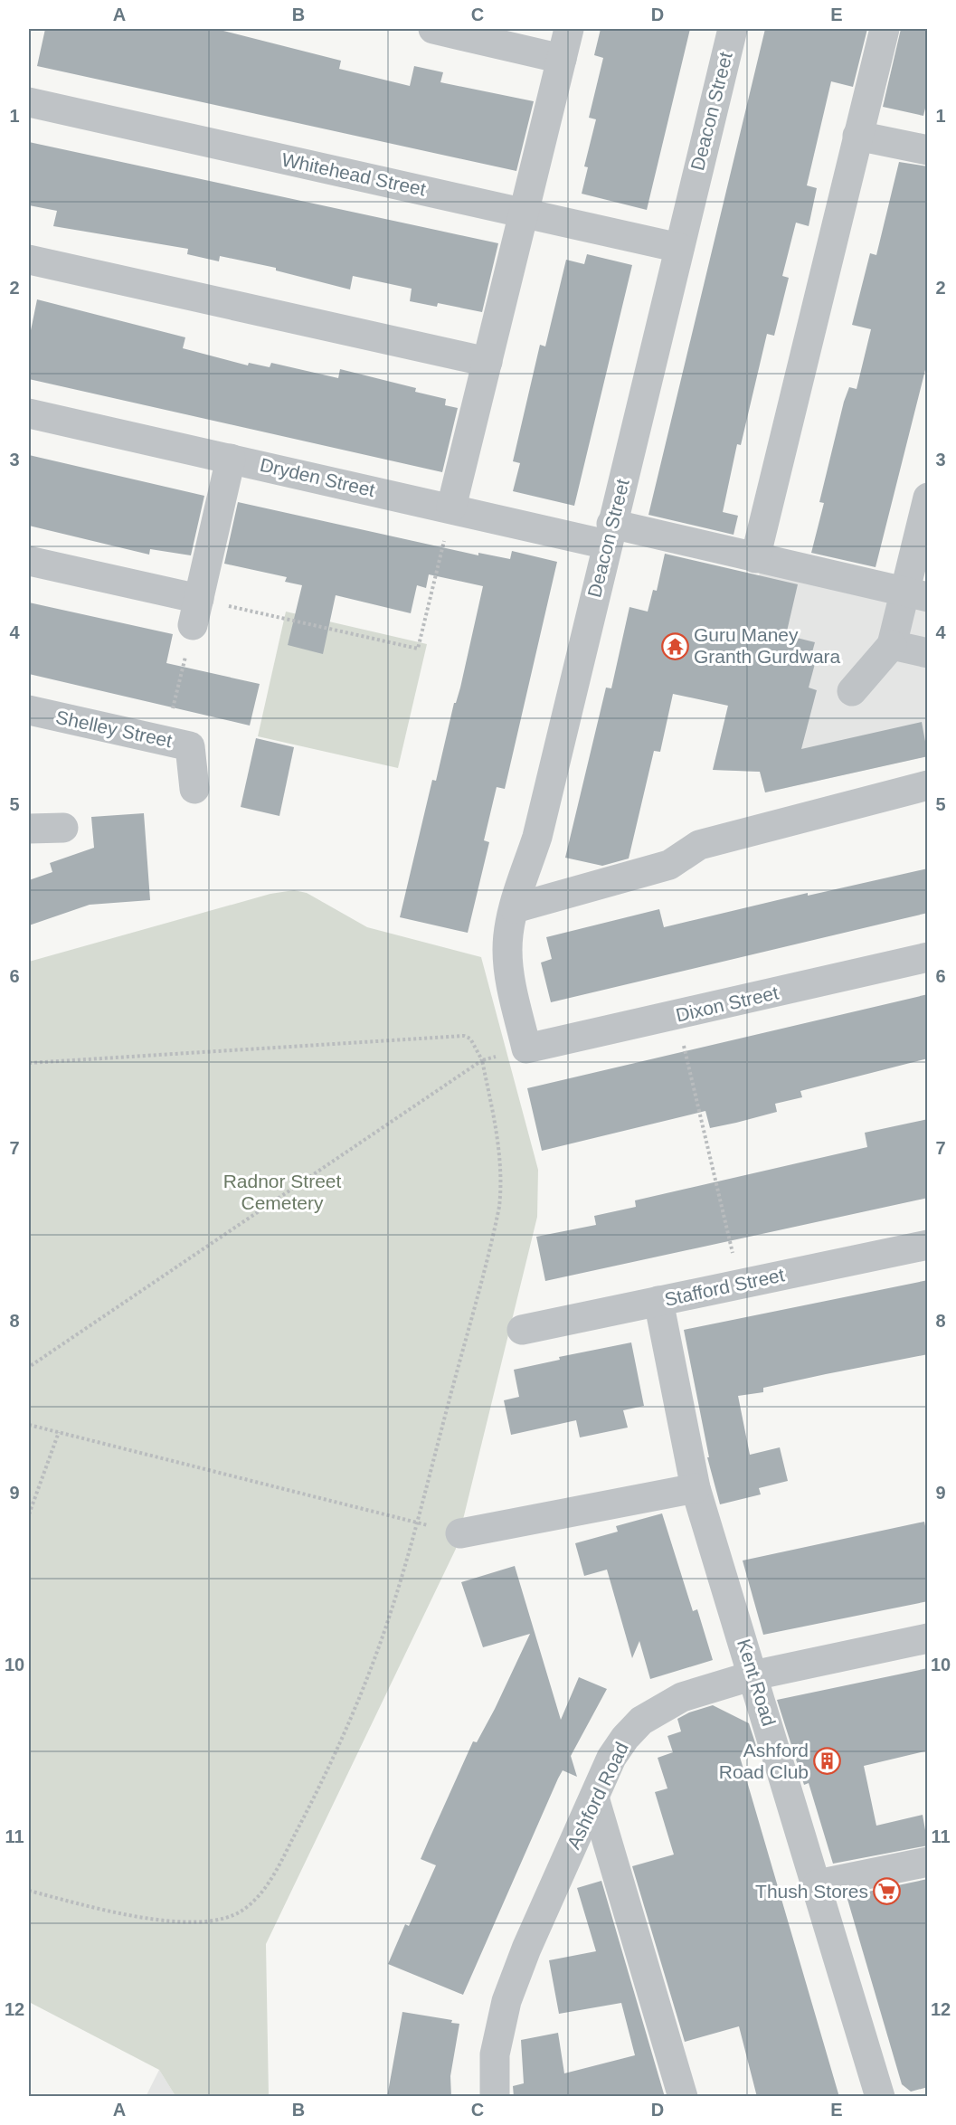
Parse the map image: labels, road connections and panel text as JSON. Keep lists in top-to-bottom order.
{
  "streets": {
    "street": [
      "Deacon Street",
      "Whitehead Street",
      "Dryden Street",
      "Shelley Street",
      "Dixon Street",
      "Stafford Street",
      "Kent Road",
      "Ashford Road"
    ]
  },
  "crossings": [
    ["Deacon Street", "Whitehead Street"],
    ["Deacon Street", "Dryden Street"],
    ["Deacon Street", "Dixon Street"],
    ["Stafford Street", "Kent Road"],
    ["Kent Road", "Ashford Road"]
  ],
  "parks": ["Radnor Street Cemetery"],
  "places": {
    "temple": ["Guru Maney Granth Gurdwara"],
    "building": ["Ashford Road Club"],
    "supermarket": ["Thush Stores"]
  },
  "grid": {
    "columns": [
      "A",
      "B",
      "C",
      "D",
      "E"
    ],
    "rows": [
      "1",
      "2",
      "3",
      "4",
      "5",
      "6",
      "7",
      "8",
      "9",
      "10",
      "11",
      "12"
    ]
  }
}
